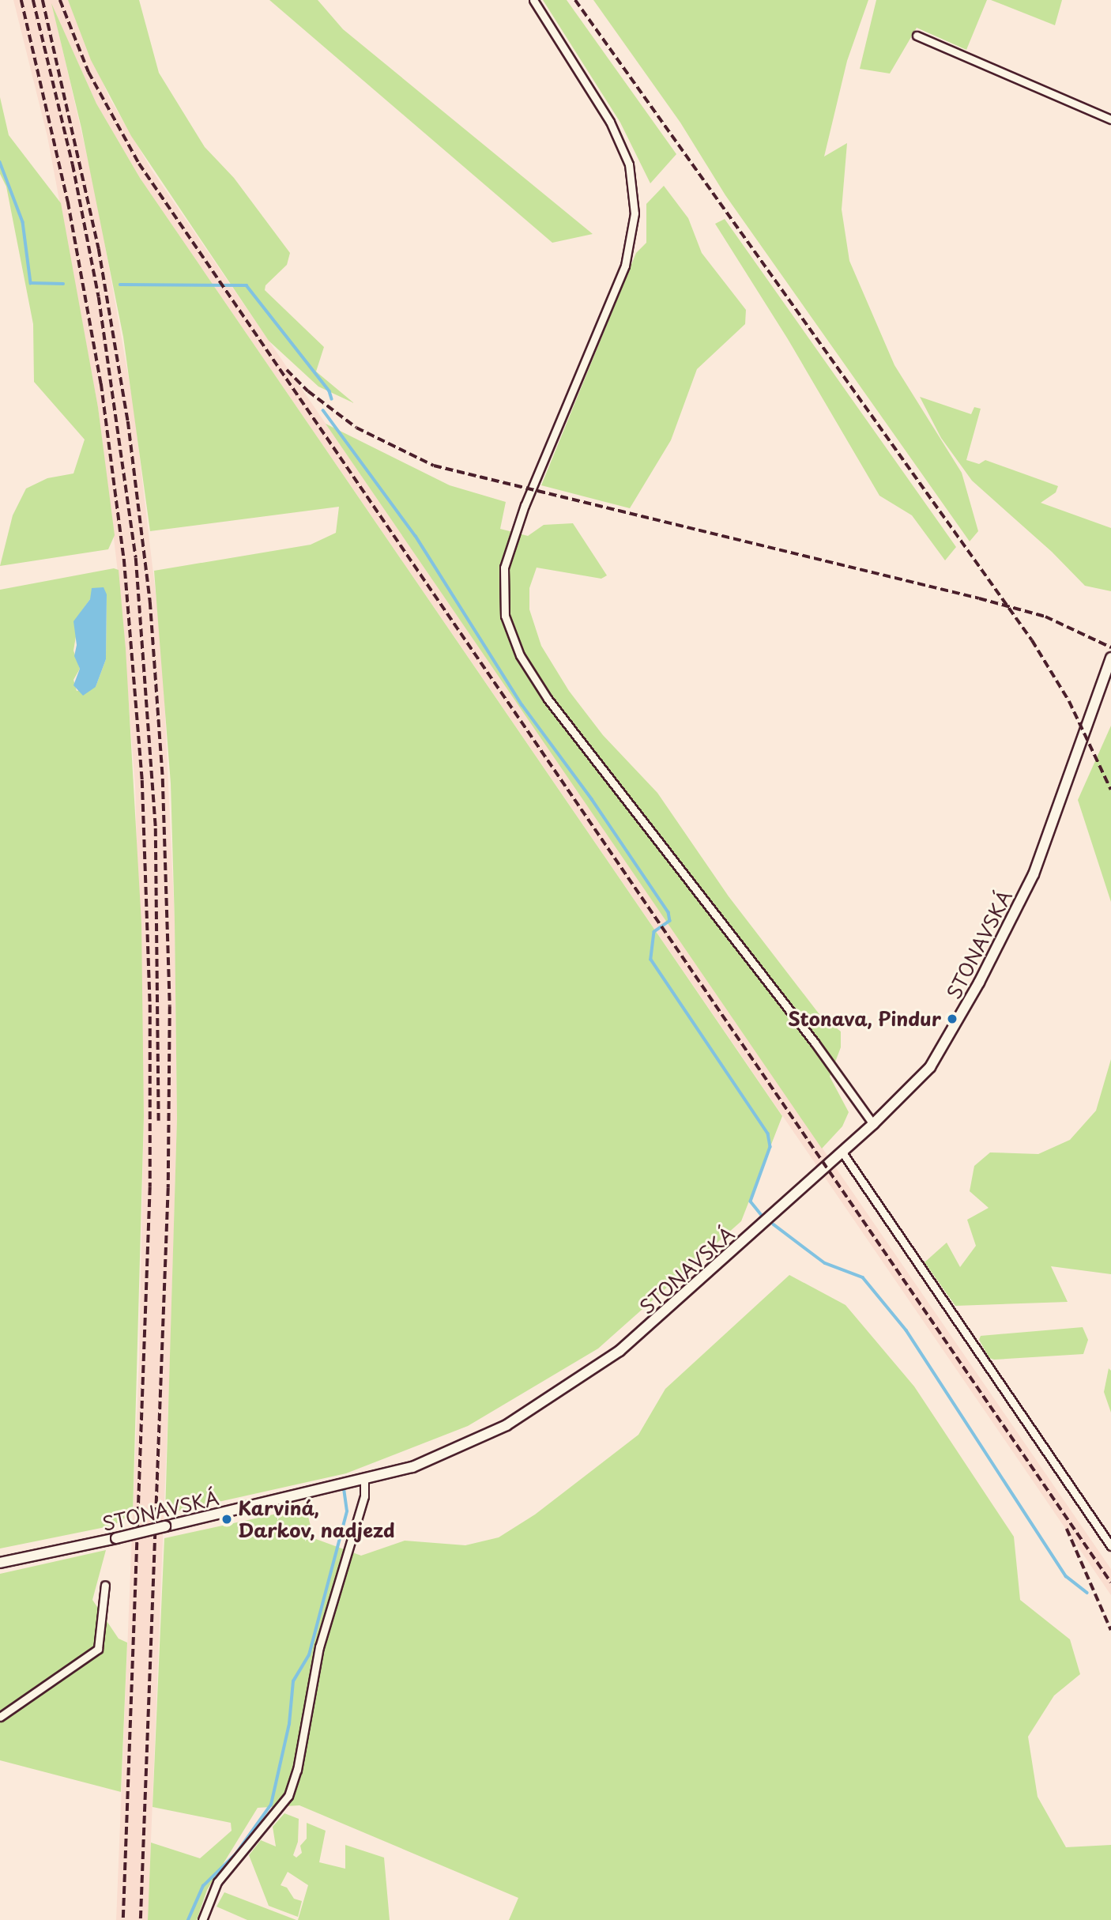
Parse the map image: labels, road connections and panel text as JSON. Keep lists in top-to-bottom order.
{
  "streets": {
    "street": ["STONAVSKÁ"]
  },
  "places": ["Stonava, Pindur", "Karviná, Darkov, nadjezd"]
}
